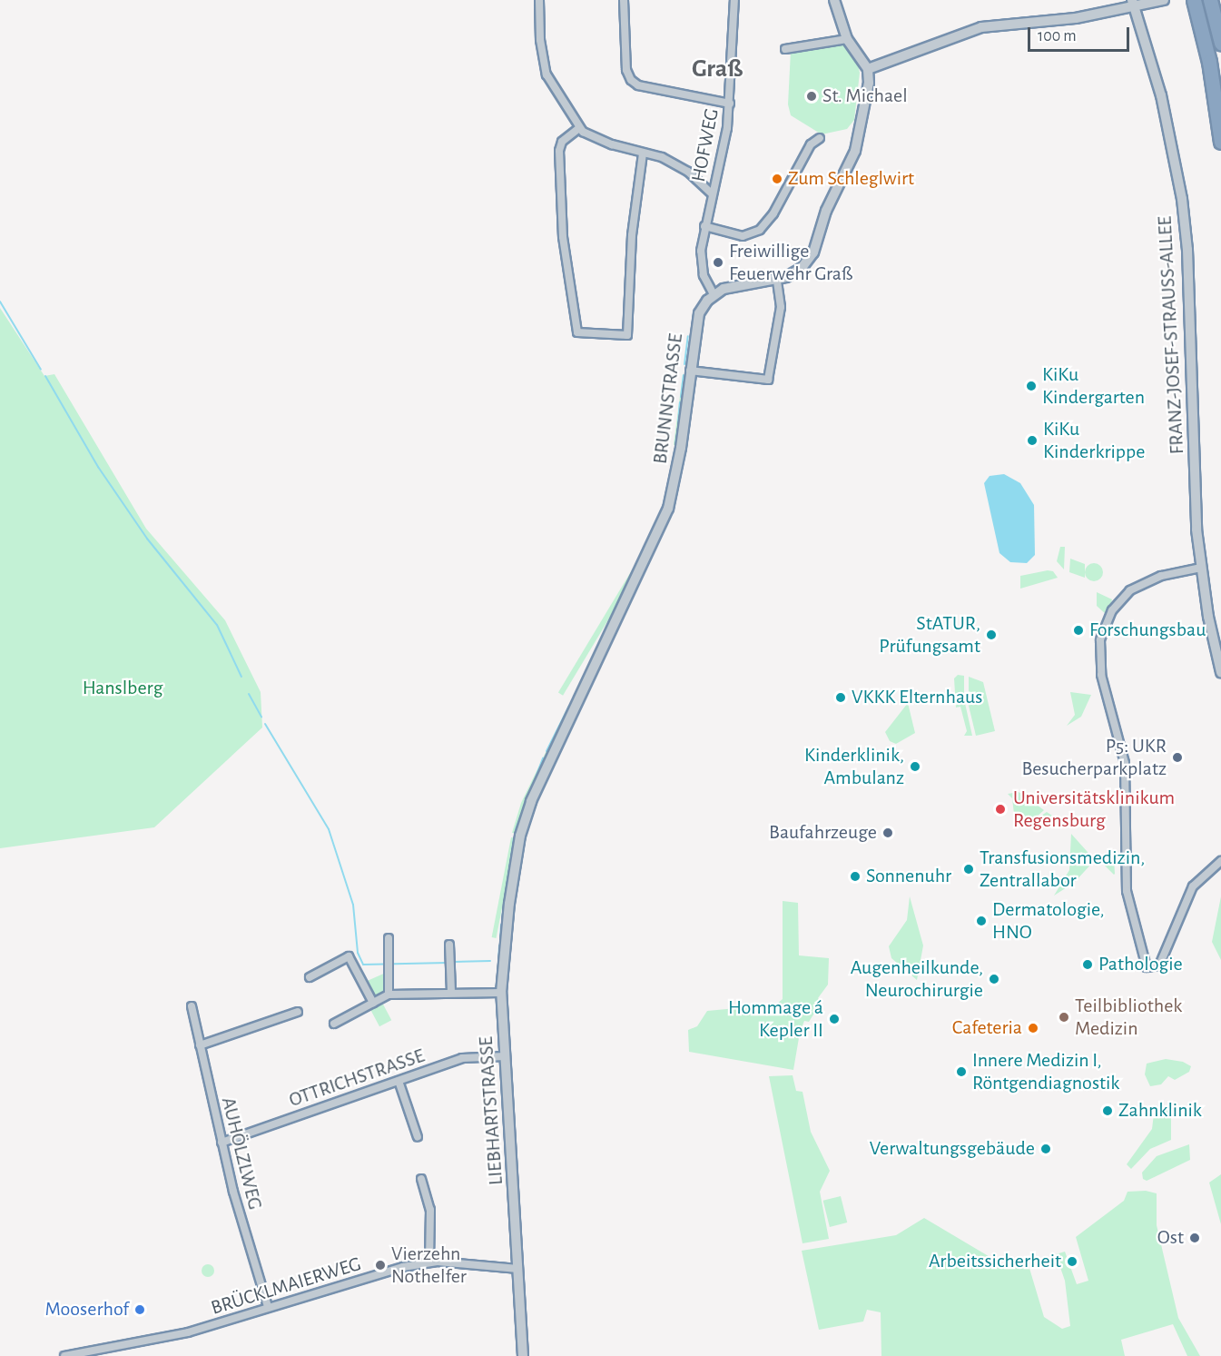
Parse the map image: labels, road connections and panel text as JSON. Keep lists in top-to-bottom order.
{
  "streets": {
    "street": [
      "HOFWEG",
      "FRANZ-JOSEF-STRAUSS-ALLEE",
      "BRUNNSTRASSE",
      "OTTRICHSTRASSE",
      "LIEBHARTSTRASSE",
      "AUHÖLZLWEG",
      "BRÜCKLMAIERWEG"
    ]
  },
  "crossings": [
    ["HOFWEG", "BRUNNSTRASSE"],
    ["BRUNNSTRASSE", "LIEBHARTSTRASSE"],
    ["OTTRICHSTRASSE", "LIEBHARTSTRASSE"],
    ["OTTRICHSTRASSE", "AUHÖLZLWEG"],
    ["LIEBHARTSTRASSE", "BRÜCKLMAIERWEG"],
    ["AUHÖLZLWEG", "BRÜCKLMAIERWEG"]
  ],
  "districts": ["Graß"],
  "parks": ["Hanslberg"],
  "places": [
    "St. Michael",
    "Zum Schleglwirt",
    "Freiwillige Feuerwehr Graß",
    "KiKu Kindergarten",
    "KiKu Kinderkrippe",
    "Forschungsbau",
    "StATUR, Prüfungsamt",
    "VKKK Elternhaus",
    "P5: UKR Besucherparkplatz",
    "Kinderklinik, Ambulanz",
    "Universitätsklinikum Regensburg",
    "Baufahrzeuge",
    "Transfusionsmedizin, Zentrallabor",
    "Sonnenuhr",
    "Dermatologie, HNO",
    "Pathologie",
    "Augenheilkunde, Neurochirurgie",
    "Teilbibliothek Medizin",
    "Hommage á Kepler II",
    "Cafeteria",
    "Innere Medizin I, Röntgendiagnostik",
    "Zahnklinik",
    "Verwaltungsgebäude",
    "Ost",
    "Arbeitssicherheit",
    "Vierzehn Nothelfer",
    "Mooserhof"
  ],
  "scale_bar": "100 m"
}
